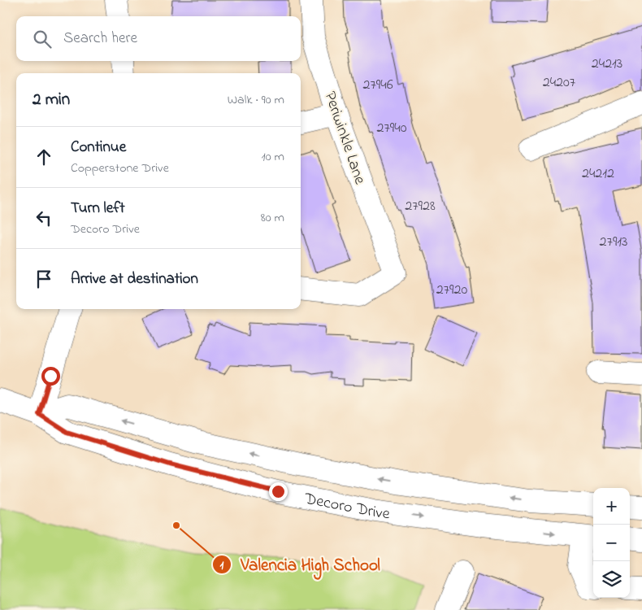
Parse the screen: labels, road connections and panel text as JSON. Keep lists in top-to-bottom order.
{
  "streets": {
    "main road": ["Periwinkle Lane", "Decoro Drive"]
  },
  "places": ["Valencia High School"],
  "house_numbers": [
    "24213",
    "24207",
    "27946",
    "27940",
    "24212",
    "27928",
    "27913",
    "27920"
  ],
  "page": {
    "search": "Search here",
    "heading": ["2 min", "Walk · 90 m"],
    "list": [
      ["Continue", "Copperstone Drive", "10 m"],
      ["Turn left", "Decoro Drive", "80 m"],
      "Arrive at destination"
    ],
    "map_buttons": ["+", "−"]
  }
}
